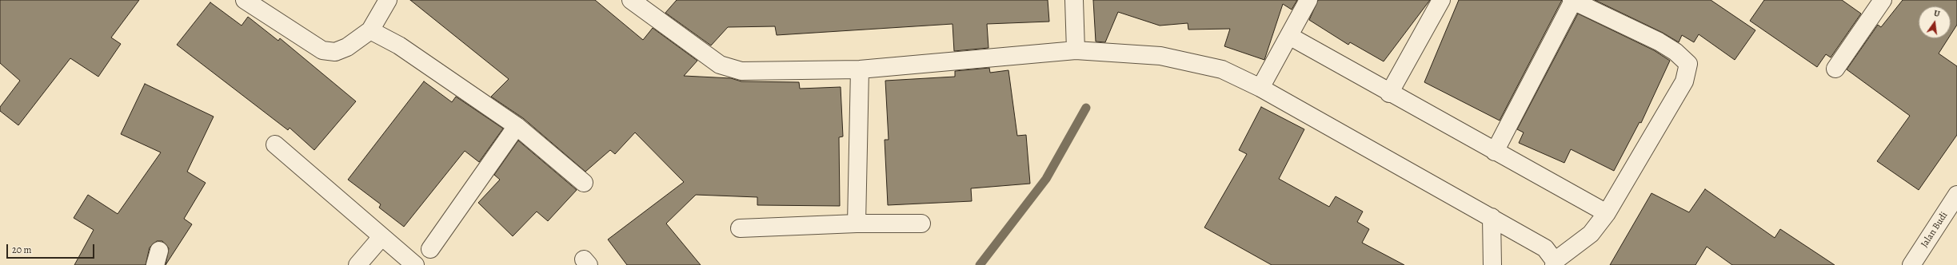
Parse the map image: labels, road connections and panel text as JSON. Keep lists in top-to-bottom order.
{
  "streets": {
    "street": ["Jalan Budi"]
  },
  "scale_bar": "20 m",
  "north": "top"
}
